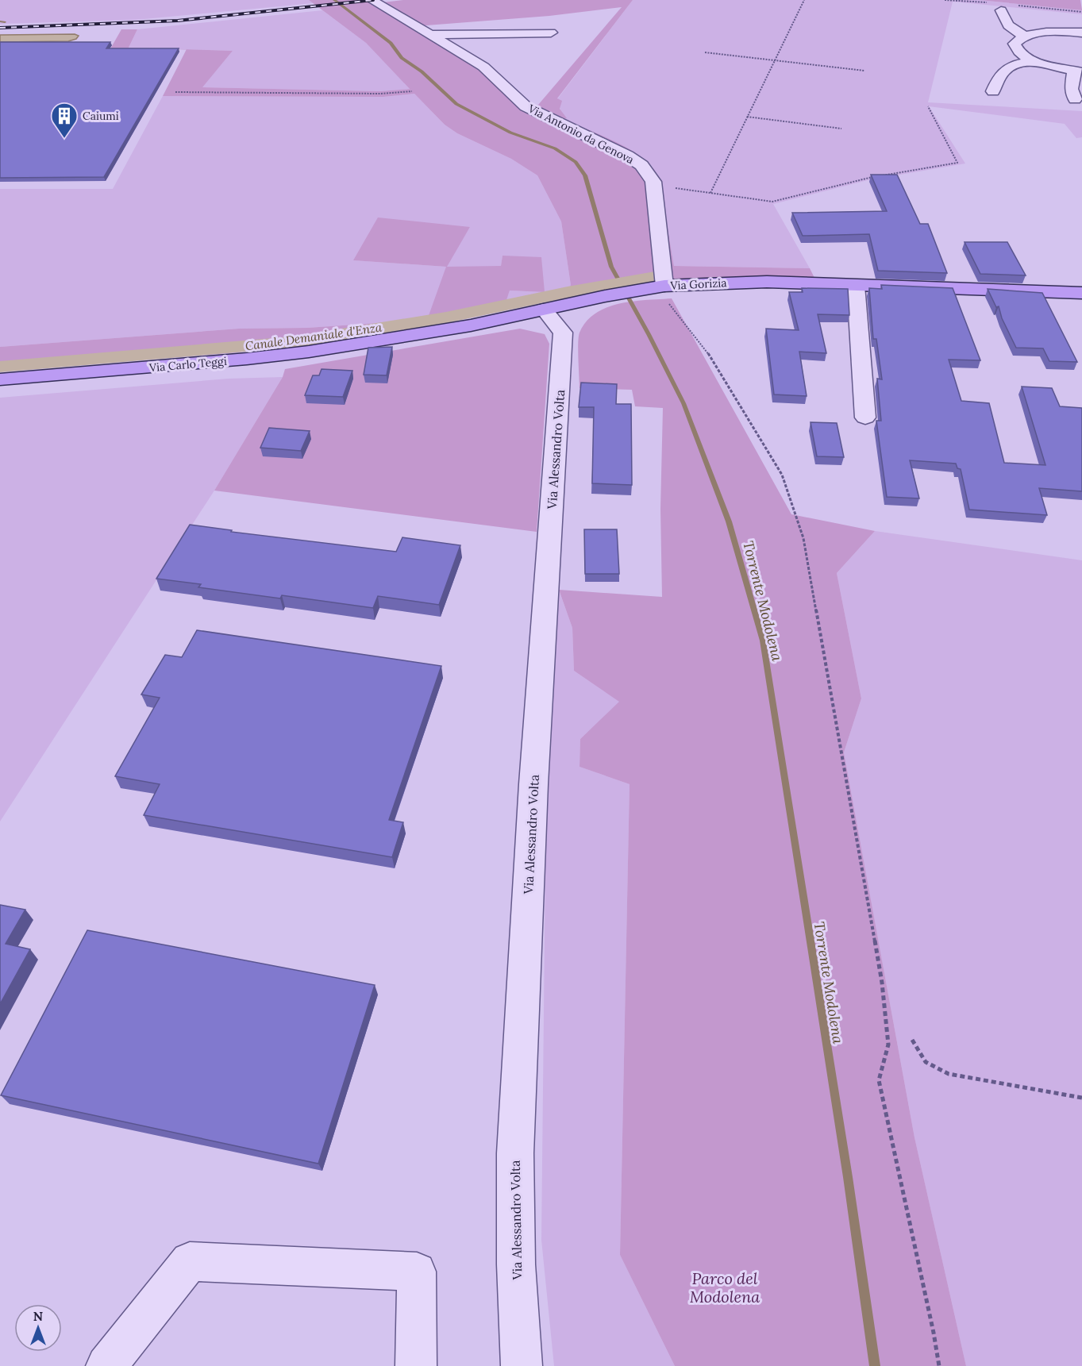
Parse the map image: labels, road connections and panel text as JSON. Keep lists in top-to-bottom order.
{
  "streets": {
    "main road": ["Via Gorizia", "Via Carlo Teggi"],
    "street": ["Via Antonio da Genova", "Via Alessandro Volta"]
  },
  "crossings": [
    ["Via Antonio da Genova", "Via Gorizia"],
    ["Via Gorizia", "Via Carlo Teggi"],
    ["Via Gorizia", "Via Alessandro Volta"],
    ["Via Carlo Teggi", "Via Alessandro Volta"]
  ],
  "water": ["Canale Demaniale d'Enza", "Torrente Modolena"],
  "parks": ["Parco del Modolena"],
  "places": {
    "building": ["Caiumi"]
  },
  "north": "top"
}
